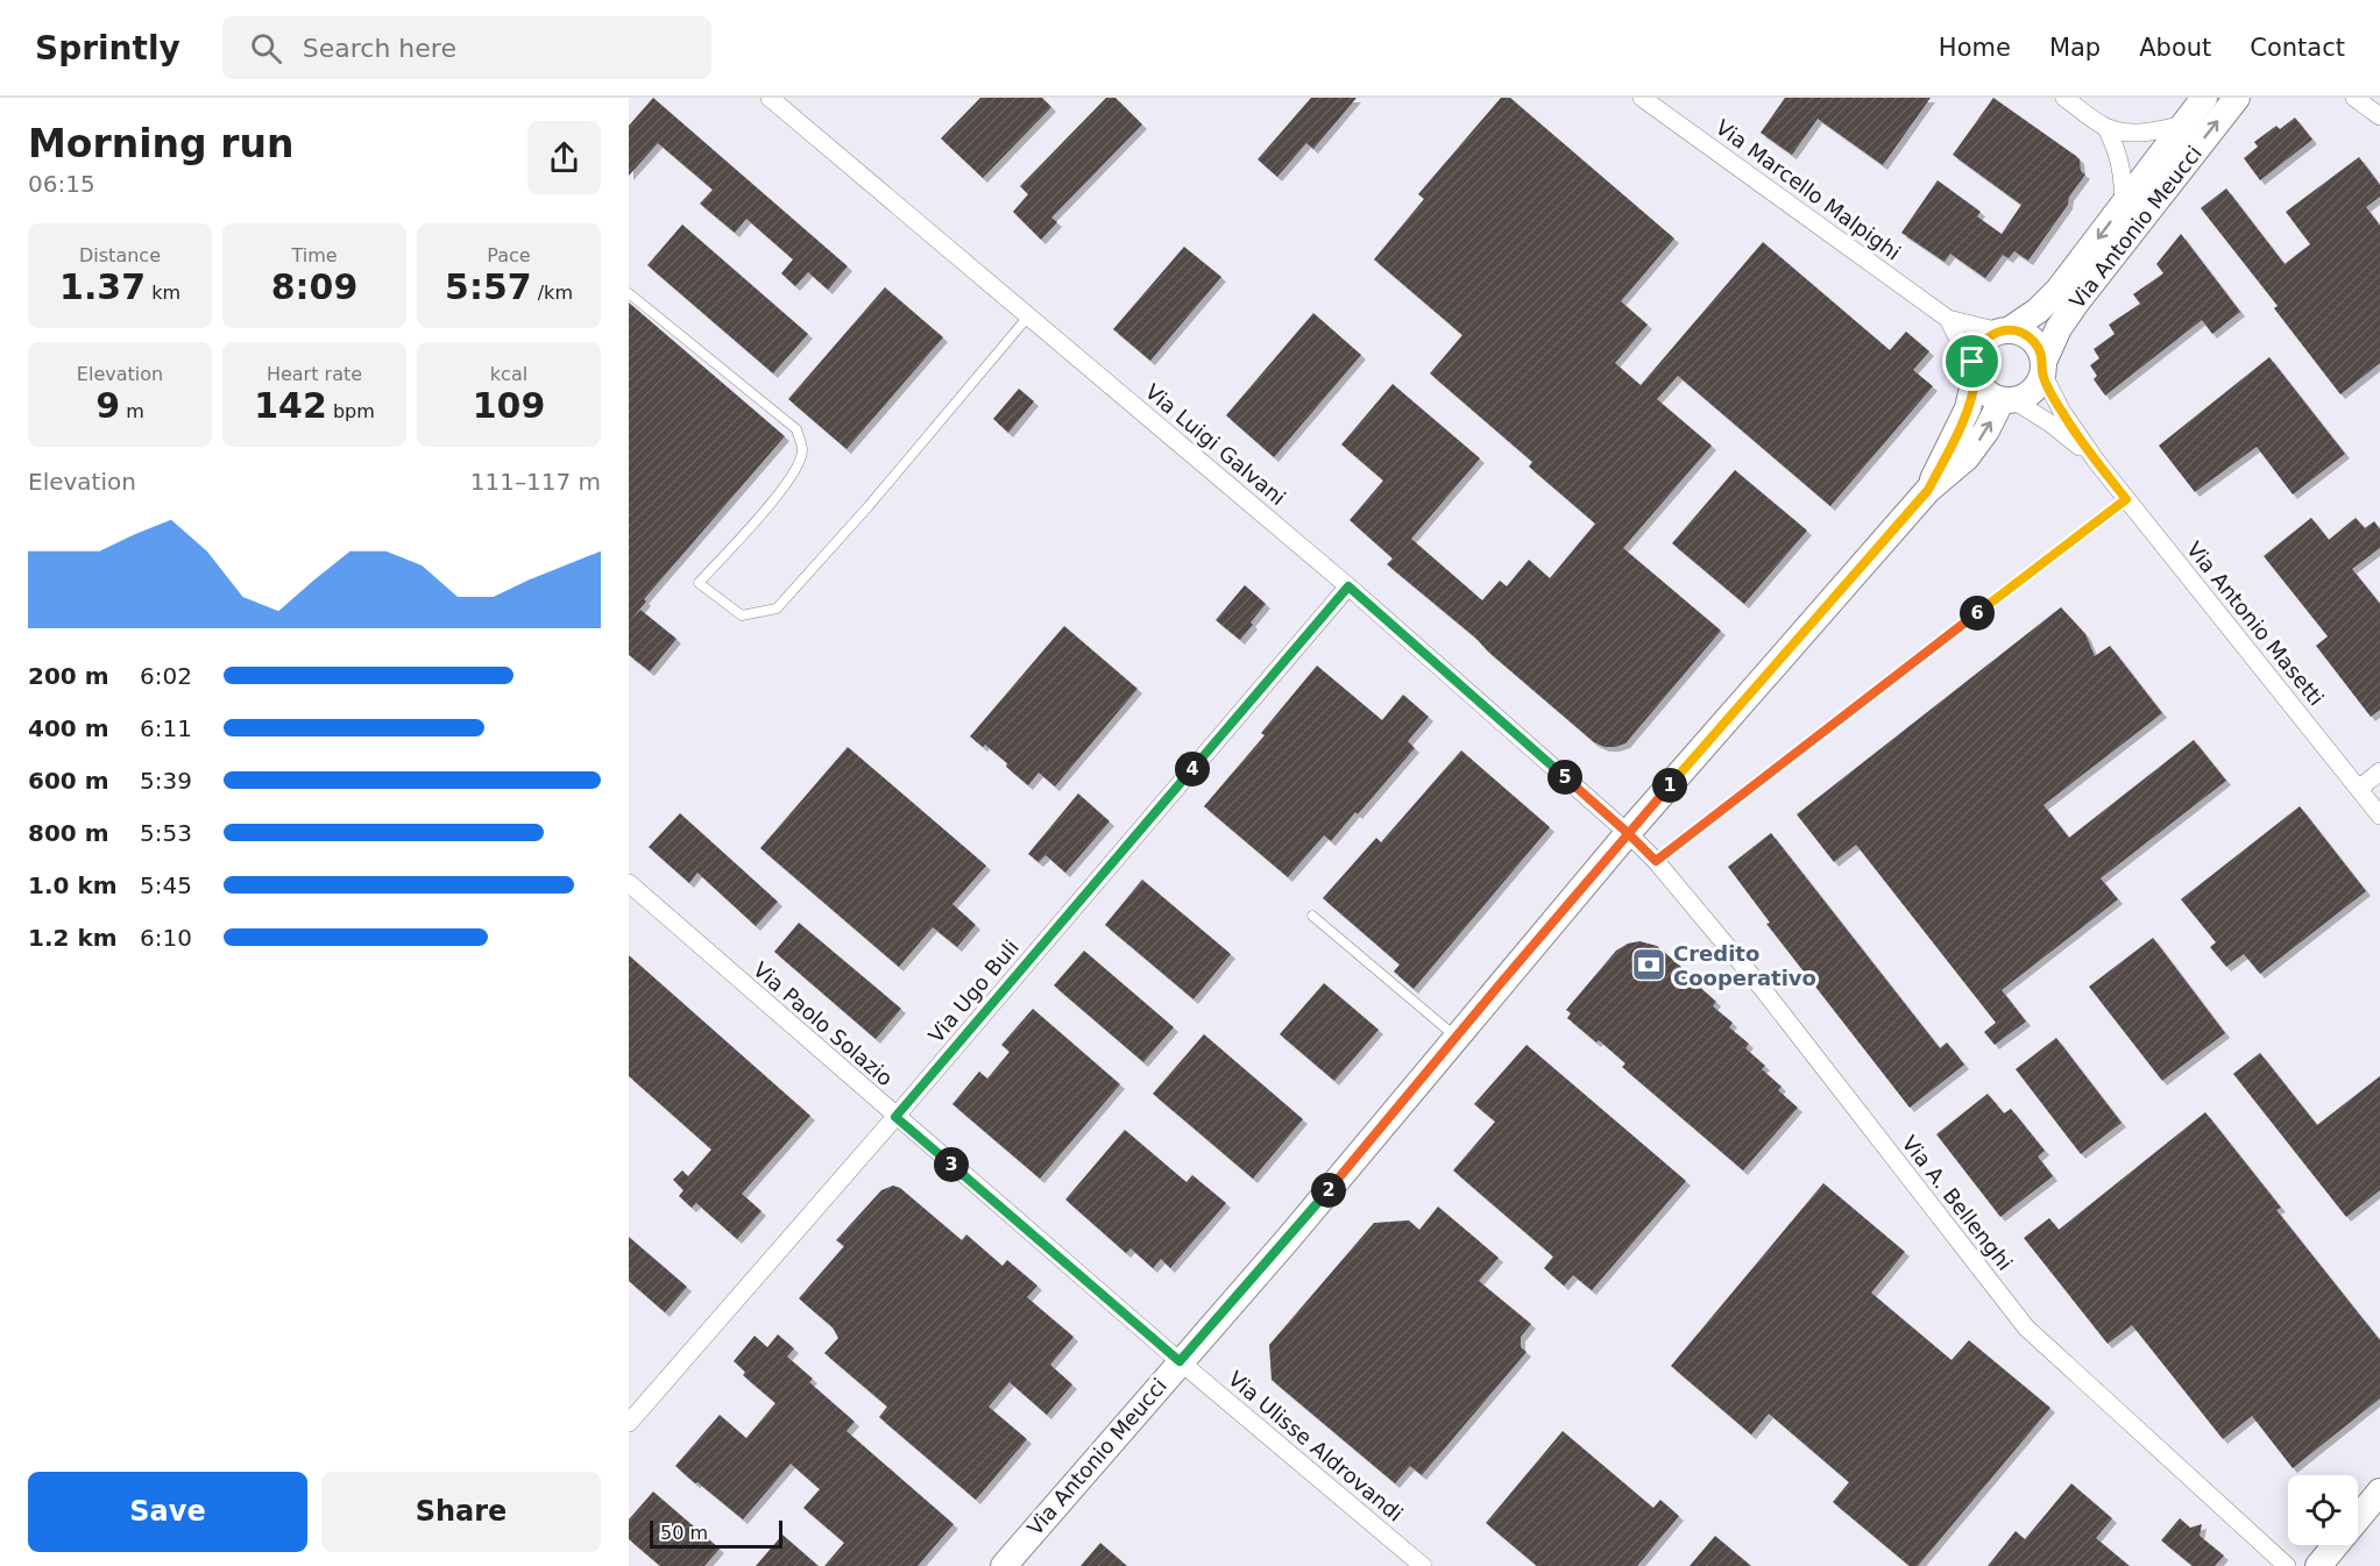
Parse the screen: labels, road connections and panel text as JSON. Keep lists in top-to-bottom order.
{
  "streets": {
    "street": [
      "Via Marcello Malpighi",
      "Via Antonio Meucci",
      "Via Luigi Galvani",
      "Via Antonio Masetti",
      "Via Ugo Buli",
      "Via Paolo Solazio",
      "Via A. Bellenghi",
      "Via Ulisse Aldrovandi"
    ]
  },
  "crossings": [
    ["Via Marcello Malpighi", "Via Antonio Meucci"],
    ["Via Marcello Malpighi", "Via Antonio Masetti"],
    ["Via Antonio Meucci", "Via Luigi Galvani"],
    ["Via Antonio Meucci", "Via Antonio Masetti"],
    ["Via Antonio Meucci", "Via Paolo Solazio"],
    ["Via Antonio Meucci", "Via A. Bellenghi"],
    ["Via Antonio Meucci", "Via Ulisse Aldrovandi"],
    ["Via Luigi Galvani", "Via Ugo Buli"],
    ["Via Luigi Galvani", "Via A. Bellenghi"],
    ["Via Ugo Buli", "Via Paolo Solazio"],
    ["Via Paolo Solazio", "Via Ulisse Aldrovandi"]
  ],
  "places": {
    "bank": ["Credito Cooperativo"]
  },
  "scale_bar": "50 m",
  "page": {
    "header": "Sprintly",
    "search": "Search here",
    "nav": [
      "Home",
      "Map",
      "About",
      "Contact"
    ],
    "heading": ["Morning run", "06:15"],
    "stats": [
      ["Distance", "1.37 km"],
      ["Time", "8:09"],
      ["Pace", "5:57 /km"],
      ["Elevation", "9 m"],
      ["Heart rate", "142 bpm"],
      ["kcal", "109"]
    ],
    "chart": ["Elevation", "111–117 m"],
    "pins": [
      "6",
      "4",
      "5",
      "1",
      "3",
      "2"
    ],
    "list": [
      {
        "name": "200 m",
        "note": "6:02"
      },
      {
        "name": "400 m",
        "note": "6:11"
      },
      {
        "name": "600 m",
        "note": "5:39"
      },
      {
        "name": "800 m",
        "note": "5:53"
      },
      {
        "name": "1.0 km",
        "note": "5:45"
      },
      {
        "name": "1.2 km",
        "note": "6:10"
      }
    ],
    "buttons": ["Save", "Share"],
    "scale": "50 m"
  }
}
